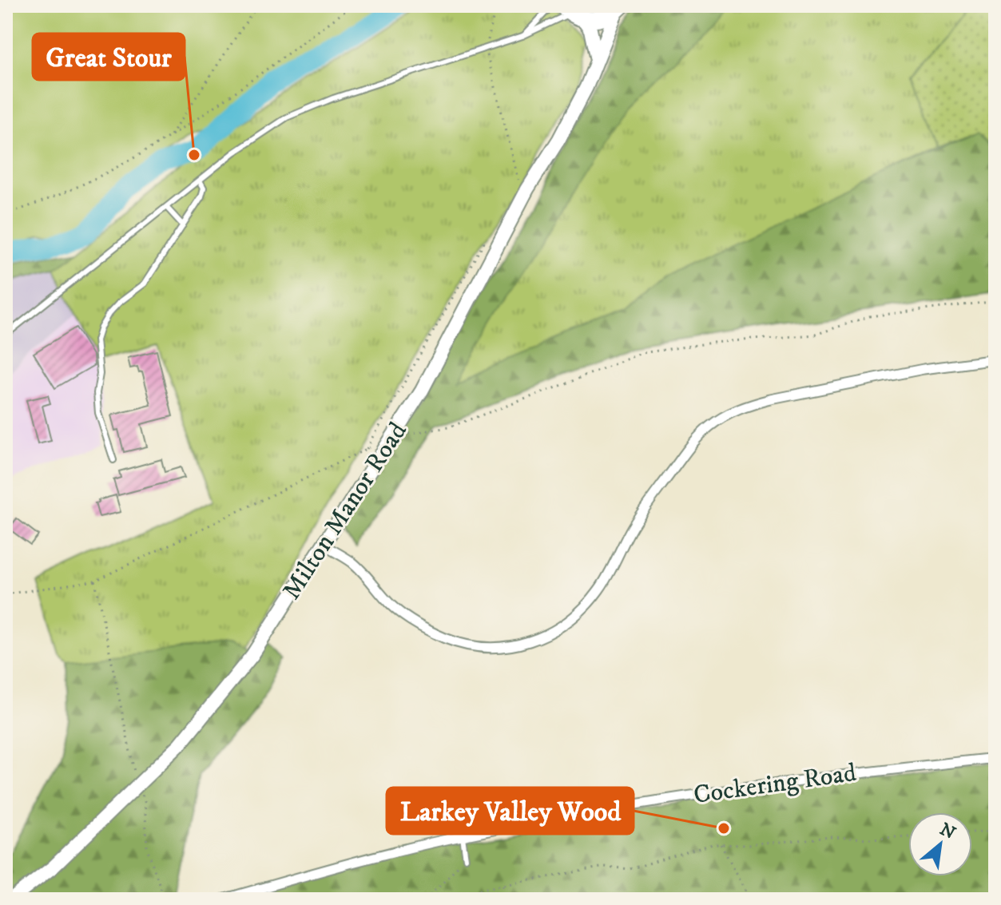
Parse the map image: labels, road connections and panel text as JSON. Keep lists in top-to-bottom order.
{
  "streets": {
    "street": ["Milton Manor Road", "Cockering Road"]
  },
  "places": ["Great Stour", "Larkey Valley Wood"],
  "north": "top right"
}
